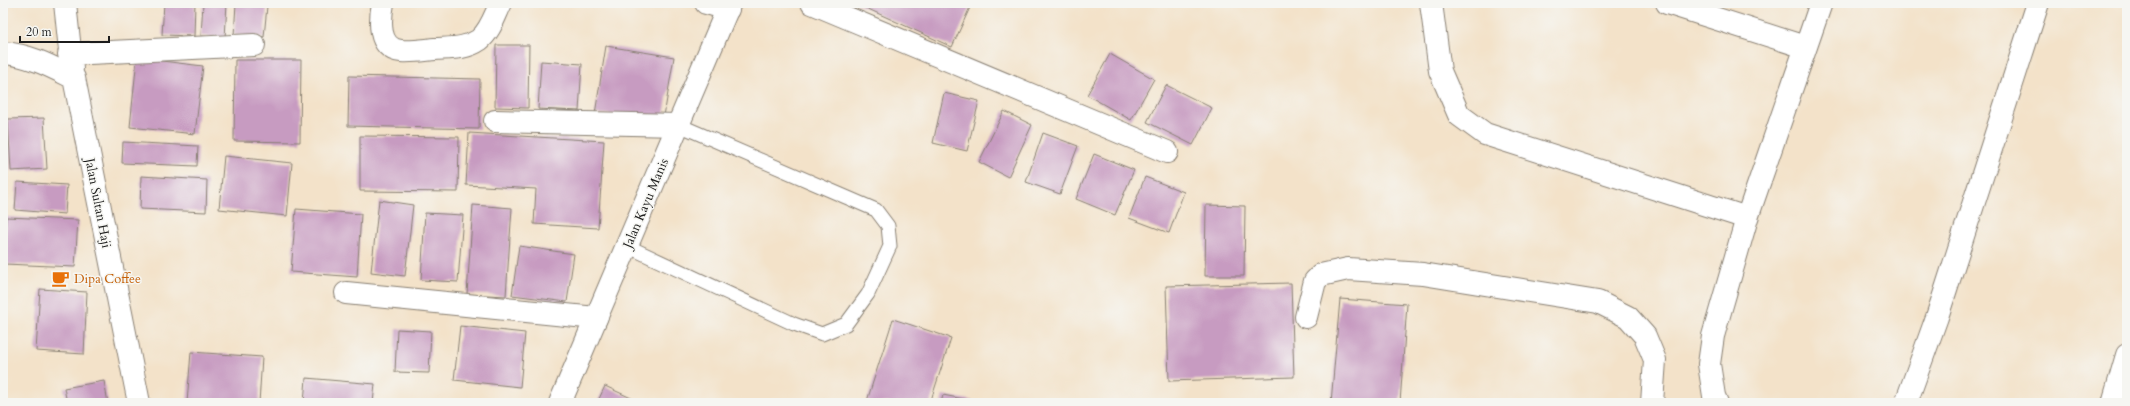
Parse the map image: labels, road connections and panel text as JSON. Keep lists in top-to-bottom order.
{
  "streets": {
    "street": ["Jalan Sultan Haji", "Jalan Kayu Manis"]
  },
  "places": {
    "cafe": ["Dipa Coffee"]
  },
  "scale_bar": "20 m"
}
